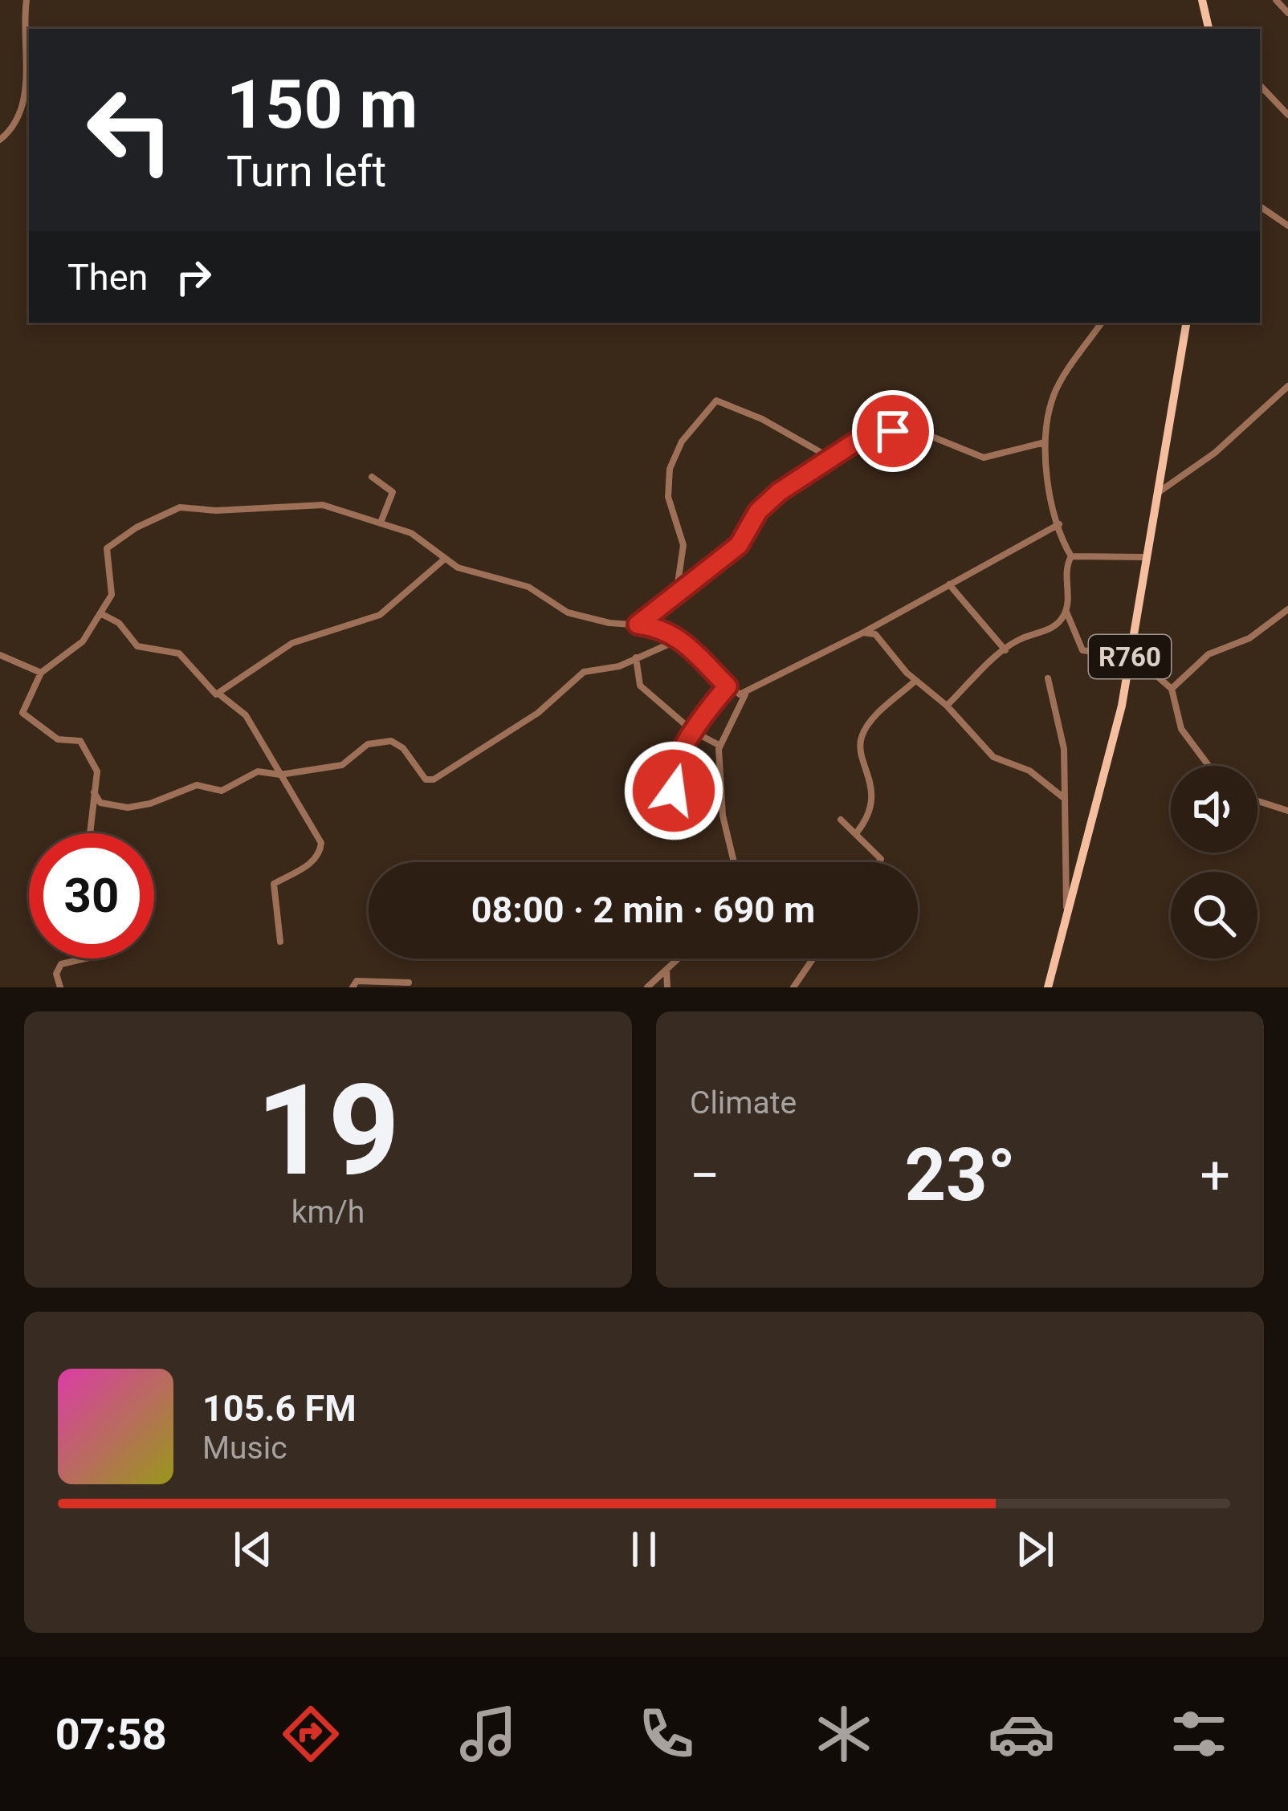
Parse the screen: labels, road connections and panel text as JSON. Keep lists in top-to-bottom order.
{
  "streets": {
    "main road": ["R760"]
  },
  "page": {
    "turn": ["150 m", "Turn left"],
    "then": "Then",
    "limit": "30",
    "trip": "08:00 · 2 min · 690 m",
    "tile": [
      ["19", "km/h"],
      "Climate"
    ],
    "heat": ["−", "23°", "+"],
    "song": ["105.6 FM", "Music"],
    "tabs": "07:58"
  }
}
